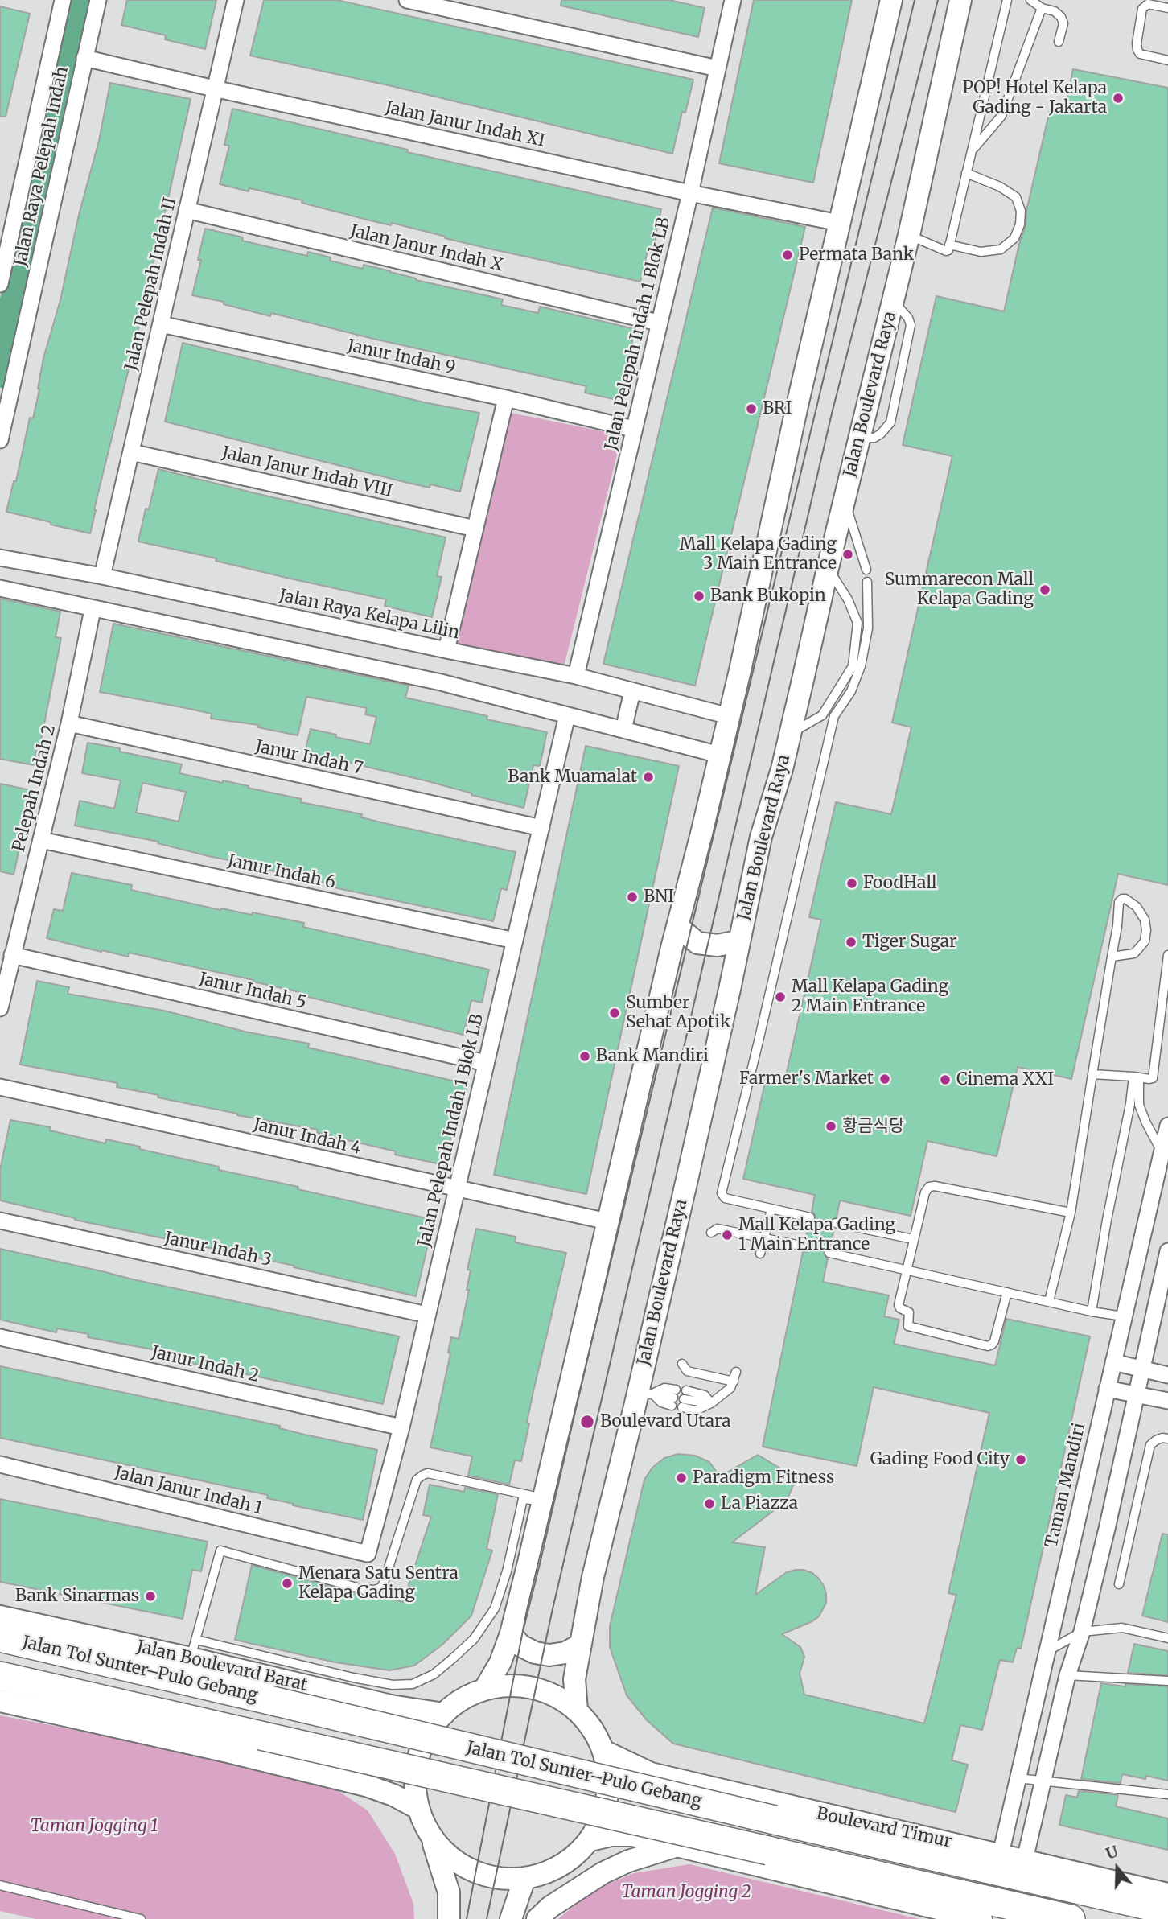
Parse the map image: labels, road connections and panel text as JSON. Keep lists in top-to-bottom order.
{
  "streets": {
    "highway": ["Jalan Tol Sunter–Pulo Gebang"],
    "main road": ["Jalan Boulevard Raya", "Jalan Boulevard Barat", "Boulevard Timur"],
    "street": [
      "Jalan Janur Indah XI",
      "Jalan Raya Pelepah Indah",
      "Jalan Janur Indah X",
      "Jalan Pelepah Indah II",
      "Jalan Pelepah Indah 1 Blok LB",
      "Janur Indah 9",
      "Jalan Janur Indah VIII",
      "Jalan Raya Kelapa Lilin",
      "Janur Indah 7",
      "Pelepah Indah 2",
      "Janur Indah 6",
      "Janur Indah 5",
      "Janur Indah 4",
      "Janur Indah 3",
      "Janur Indah 2",
      "Taman Mandiri",
      "Jalan Janur Indah 1"
    ]
  },
  "crossings": [
    ["Jalan Janur Indah XI", "Jalan Raya Pelepah Indah"],
    ["Jalan Janur Indah XI", "Jalan Pelepah Indah II"],
    ["Jalan Janur Indah XI", "Jalan Pelepah Indah 1 Blok LB"],
    ["Jalan Janur Indah X", "Jalan Pelepah Indah II"],
    ["Jalan Janur Indah X", "Jalan Pelepah Indah 1 Blok LB"],
    ["Jalan Pelepah Indah II", "Janur Indah 9"],
    ["Jalan Pelepah Indah II", "Jalan Janur Indah VIII"],
    ["Jalan Pelepah Indah II", "Jalan Raya Kelapa Lilin"],
    ["Jalan Pelepah Indah 1 Blok LB", "Janur Indah 9"],
    ["Jalan Pelepah Indah 1 Blok LB", "Jalan Raya Kelapa Lilin"],
    ["Jalan Pelepah Indah 1 Blok LB", "Janur Indah 7"],
    ["Jalan Pelepah Indah 1 Blok LB", "Janur Indah 6"],
    ["Jalan Pelepah Indah 1 Blok LB", "Janur Indah 5"],
    ["Jalan Pelepah Indah 1 Blok LB", "Janur Indah 4"],
    ["Jalan Pelepah Indah 1 Blok LB", "Janur Indah 3"],
    ["Jalan Pelepah Indah 1 Blok LB", "Janur Indah 2"],
    ["Jalan Pelepah Indah 1 Blok LB", "Jalan Janur Indah 1"],
    ["Jalan Boulevard Raya", "Jalan Boulevard Barat"],
    ["Jalan Boulevard Raya", "Boulevard Timur"],
    ["Janur Indah 7", "Pelepah Indah 2"],
    ["Pelepah Indah 2", "Janur Indah 6"],
    ["Pelepah Indah 2", "Janur Indah 5"],
    ["Taman Mandiri", "Boulevard Timur"],
    ["Jalan Boulevard Barat", "Boulevard Timur"]
  ],
  "parks": ["Taman Jogging 1", "Taman Jogging 2"],
  "places": [
    "POP! Hotel Kelapa Gading - Jakarta",
    "Permata Bank",
    "BRI",
    "Mall Kelapa Gading 3 Main Entrance",
    "Summarecon Mall Kelapa Gading",
    "Bank Bukopin",
    "Bank Muamalat",
    "FoodHall",
    "BNI",
    "Tiger Sugar",
    "Mall Kelapa Gading 2 Main Entrance",
    "Sumber Sehat Apotik",
    "Bank Mandiri",
    "Farmer's Market",
    "Cinema XXI",
    "황금식당",
    "Mall Kelapa Gading 1 Main Entrance",
    "Boulevard Utara",
    "Gading Food City",
    "Paradigm Fitness",
    "La Piazza",
    "Menara Satu Sentra Kelapa Gading",
    "Bank Sinarmas"
  ],
  "north": "top"
}
